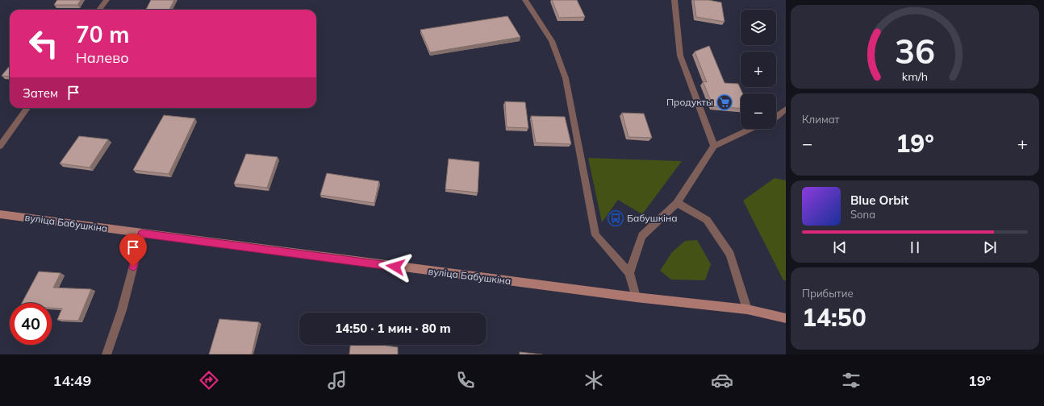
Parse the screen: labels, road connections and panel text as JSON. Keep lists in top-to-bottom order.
{
  "streets": {
    "street": ["вуліца Бабушкіна"]
  },
  "places": {
    "supermarket": ["Продукты"],
    "bus stop": ["Бабушкіна"]
  },
  "page": {
    "map_buttons": ["+", "−"],
    "turn": ["70 m", "Налево"],
    "then": "Затем",
    "tile": [
      "Климат",
      ["Прибытие", "14:50"]
    ],
    "heat": ["−", "19°", "+"],
    "song": ["Blue Orbit", "Sona"],
    "limit": "40",
    "trip": "14:50 · 1 мин · 80 m",
    "tabs": ["14:49", "19°"],
    "gauge": ["36", "km/h"]
  }
}
